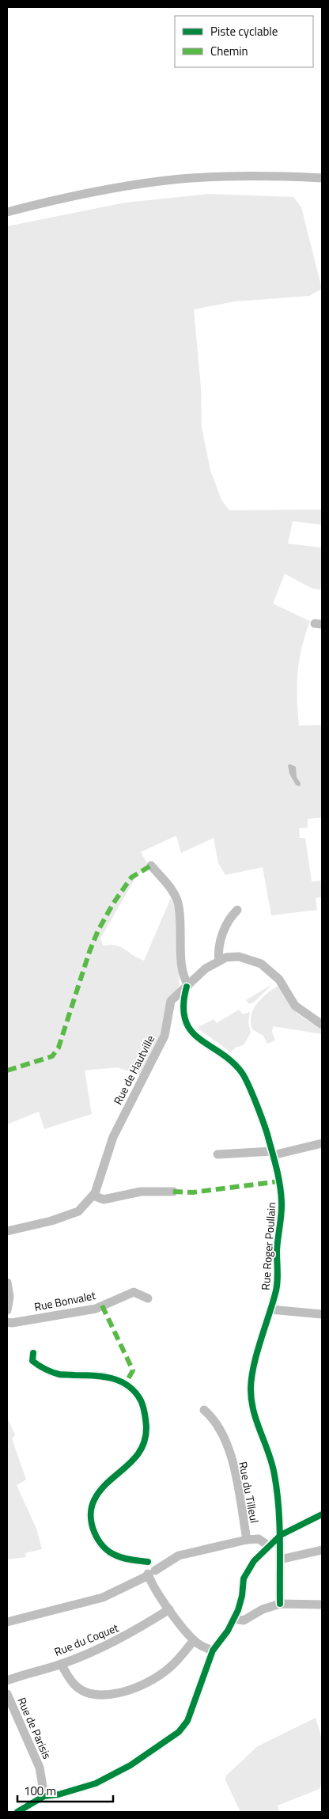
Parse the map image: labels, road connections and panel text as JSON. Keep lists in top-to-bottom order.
{
  "streets": {
    "street": [
      "Rue de Hautville",
      "Rue Roger Poullain",
      "Rue Bonvalet",
      "Rue du Tilleul",
      "Rue du Coquet",
      "Rue de Parisis"
    ]
  },
  "crossings": [
    ["Rue de Hautville", "Rue Roger Poullain"]
  ],
  "legend": ["Piste cyclable", "Chemin"],
  "scale_bar": "100 m"
}
